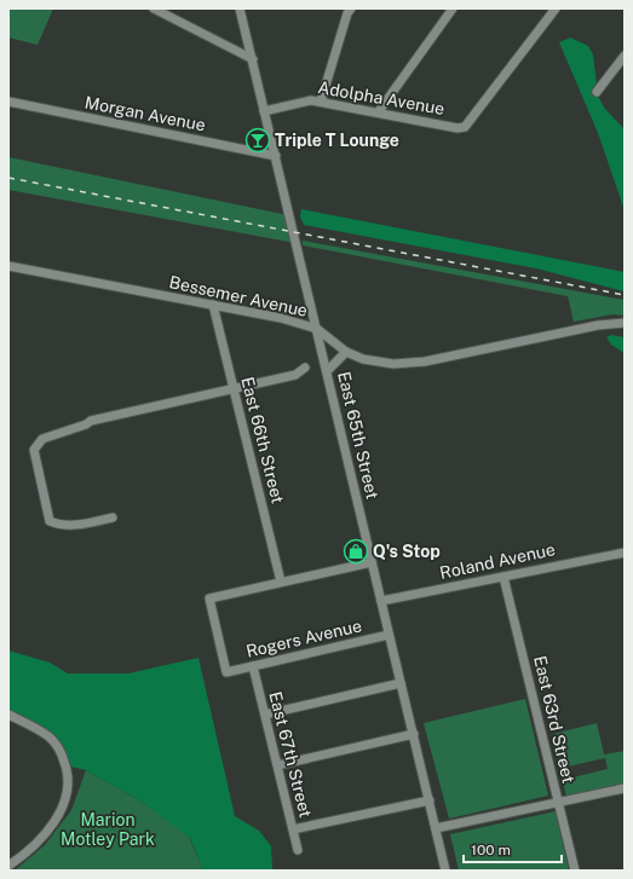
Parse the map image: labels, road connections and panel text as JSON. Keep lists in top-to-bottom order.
{
  "streets": {
    "street": [
      "Adolpha Avenue",
      "Morgan Avenue",
      "Bessemer Avenue",
      "East 65th Street",
      "East 66th Street",
      "Roland Avenue",
      "Rogers Avenue",
      "East 63rd Street",
      "East 67th Street"
    ]
  },
  "crossings": [
    ["Adolpha Avenue", "East 65th Street"],
    ["Morgan Avenue", "East 65th Street"],
    ["Bessemer Avenue", "East 65th Street"],
    ["Bessemer Avenue", "East 66th Street"],
    ["East 65th Street", "Roland Avenue"],
    ["East 65th Street", "Rogers Avenue"],
    ["East 66th Street", "Rogers Avenue"],
    ["Roland Avenue", "East 63rd Street"],
    ["Rogers Avenue", "East 67th Street"]
  ],
  "parks": ["Marion Motley Park"],
  "places": {
    "bar": ["Triple T Lounge"],
    "shop": ["Q's Stop"]
  },
  "scale_bar": "100 m"
}
